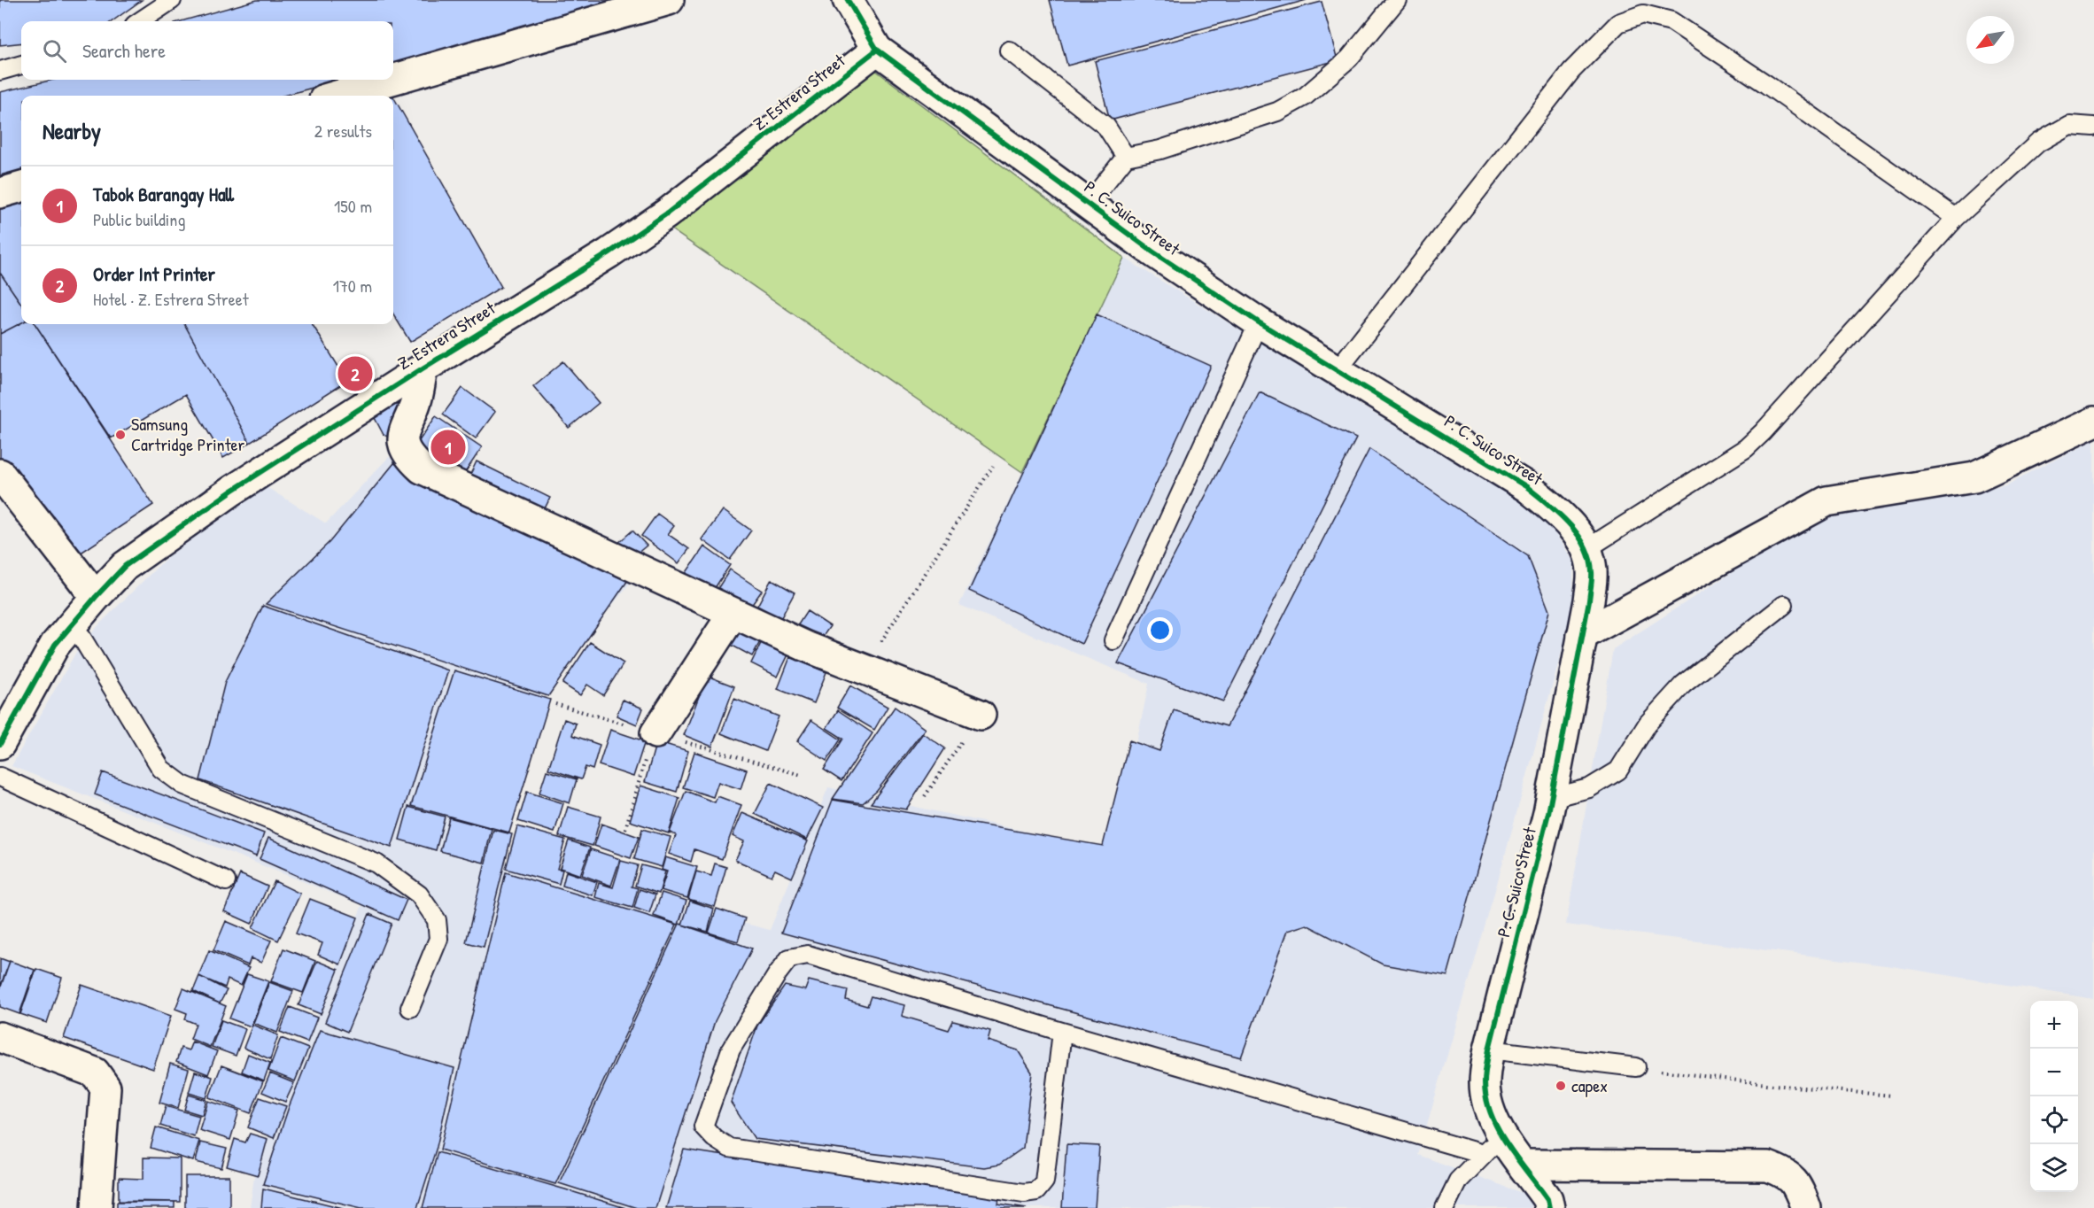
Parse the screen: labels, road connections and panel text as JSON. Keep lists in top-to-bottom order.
{
  "streets": {
    "street": ["Z. Estrera Street", "P. C. Suico Street"]
  },
  "crossings": [
    ["Z. Estrera Street", "P. C. Suico Street"]
  ],
  "places": ["Samsung Cartridge Printer", "capex"],
  "north": "bottom left",
  "page": {
    "search": "Search here",
    "heading": ["Nearby", "2 results"],
    "list": [
      {
        "mark": "1",
        "name": "Tabok Barangay Hall",
        "note": "Public building",
        "value": "150 m"
      },
      {
        "mark": "2",
        "name": "Order Int Printer",
        "note": "Hotel · Z. Estrera Street",
        "value": "170 m"
      }
    ],
    "pins": ["2", "1"],
    "map_buttons": ["+", "−"]
  }
}
